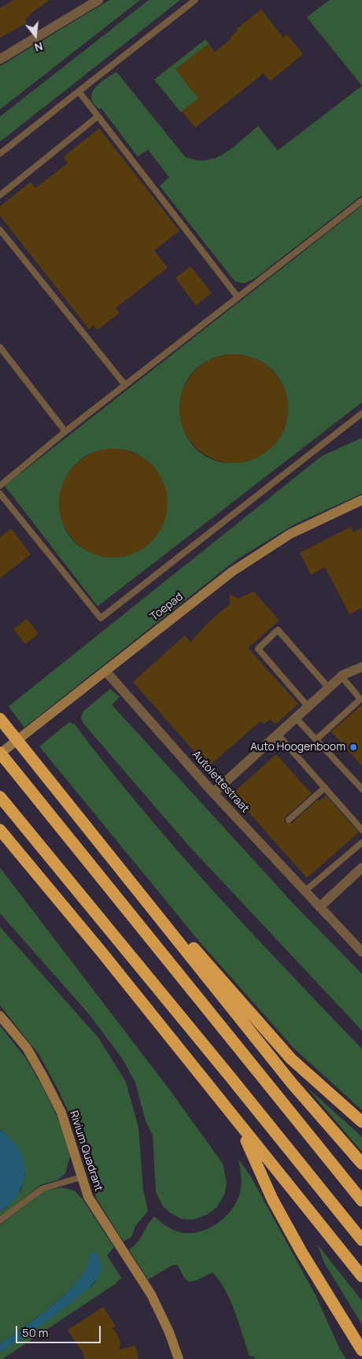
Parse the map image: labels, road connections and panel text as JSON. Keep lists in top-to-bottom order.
{
  "streets": {
    "street": ["Toepad", "Autolettestraat", "Rivium Quadrant"]
  },
  "crossings": [
    ["Toepad", "Autolettestraat"]
  ],
  "places": ["Auto Hoogenboom"],
  "scale_bar": "50 m",
  "north": "bottom"
}
